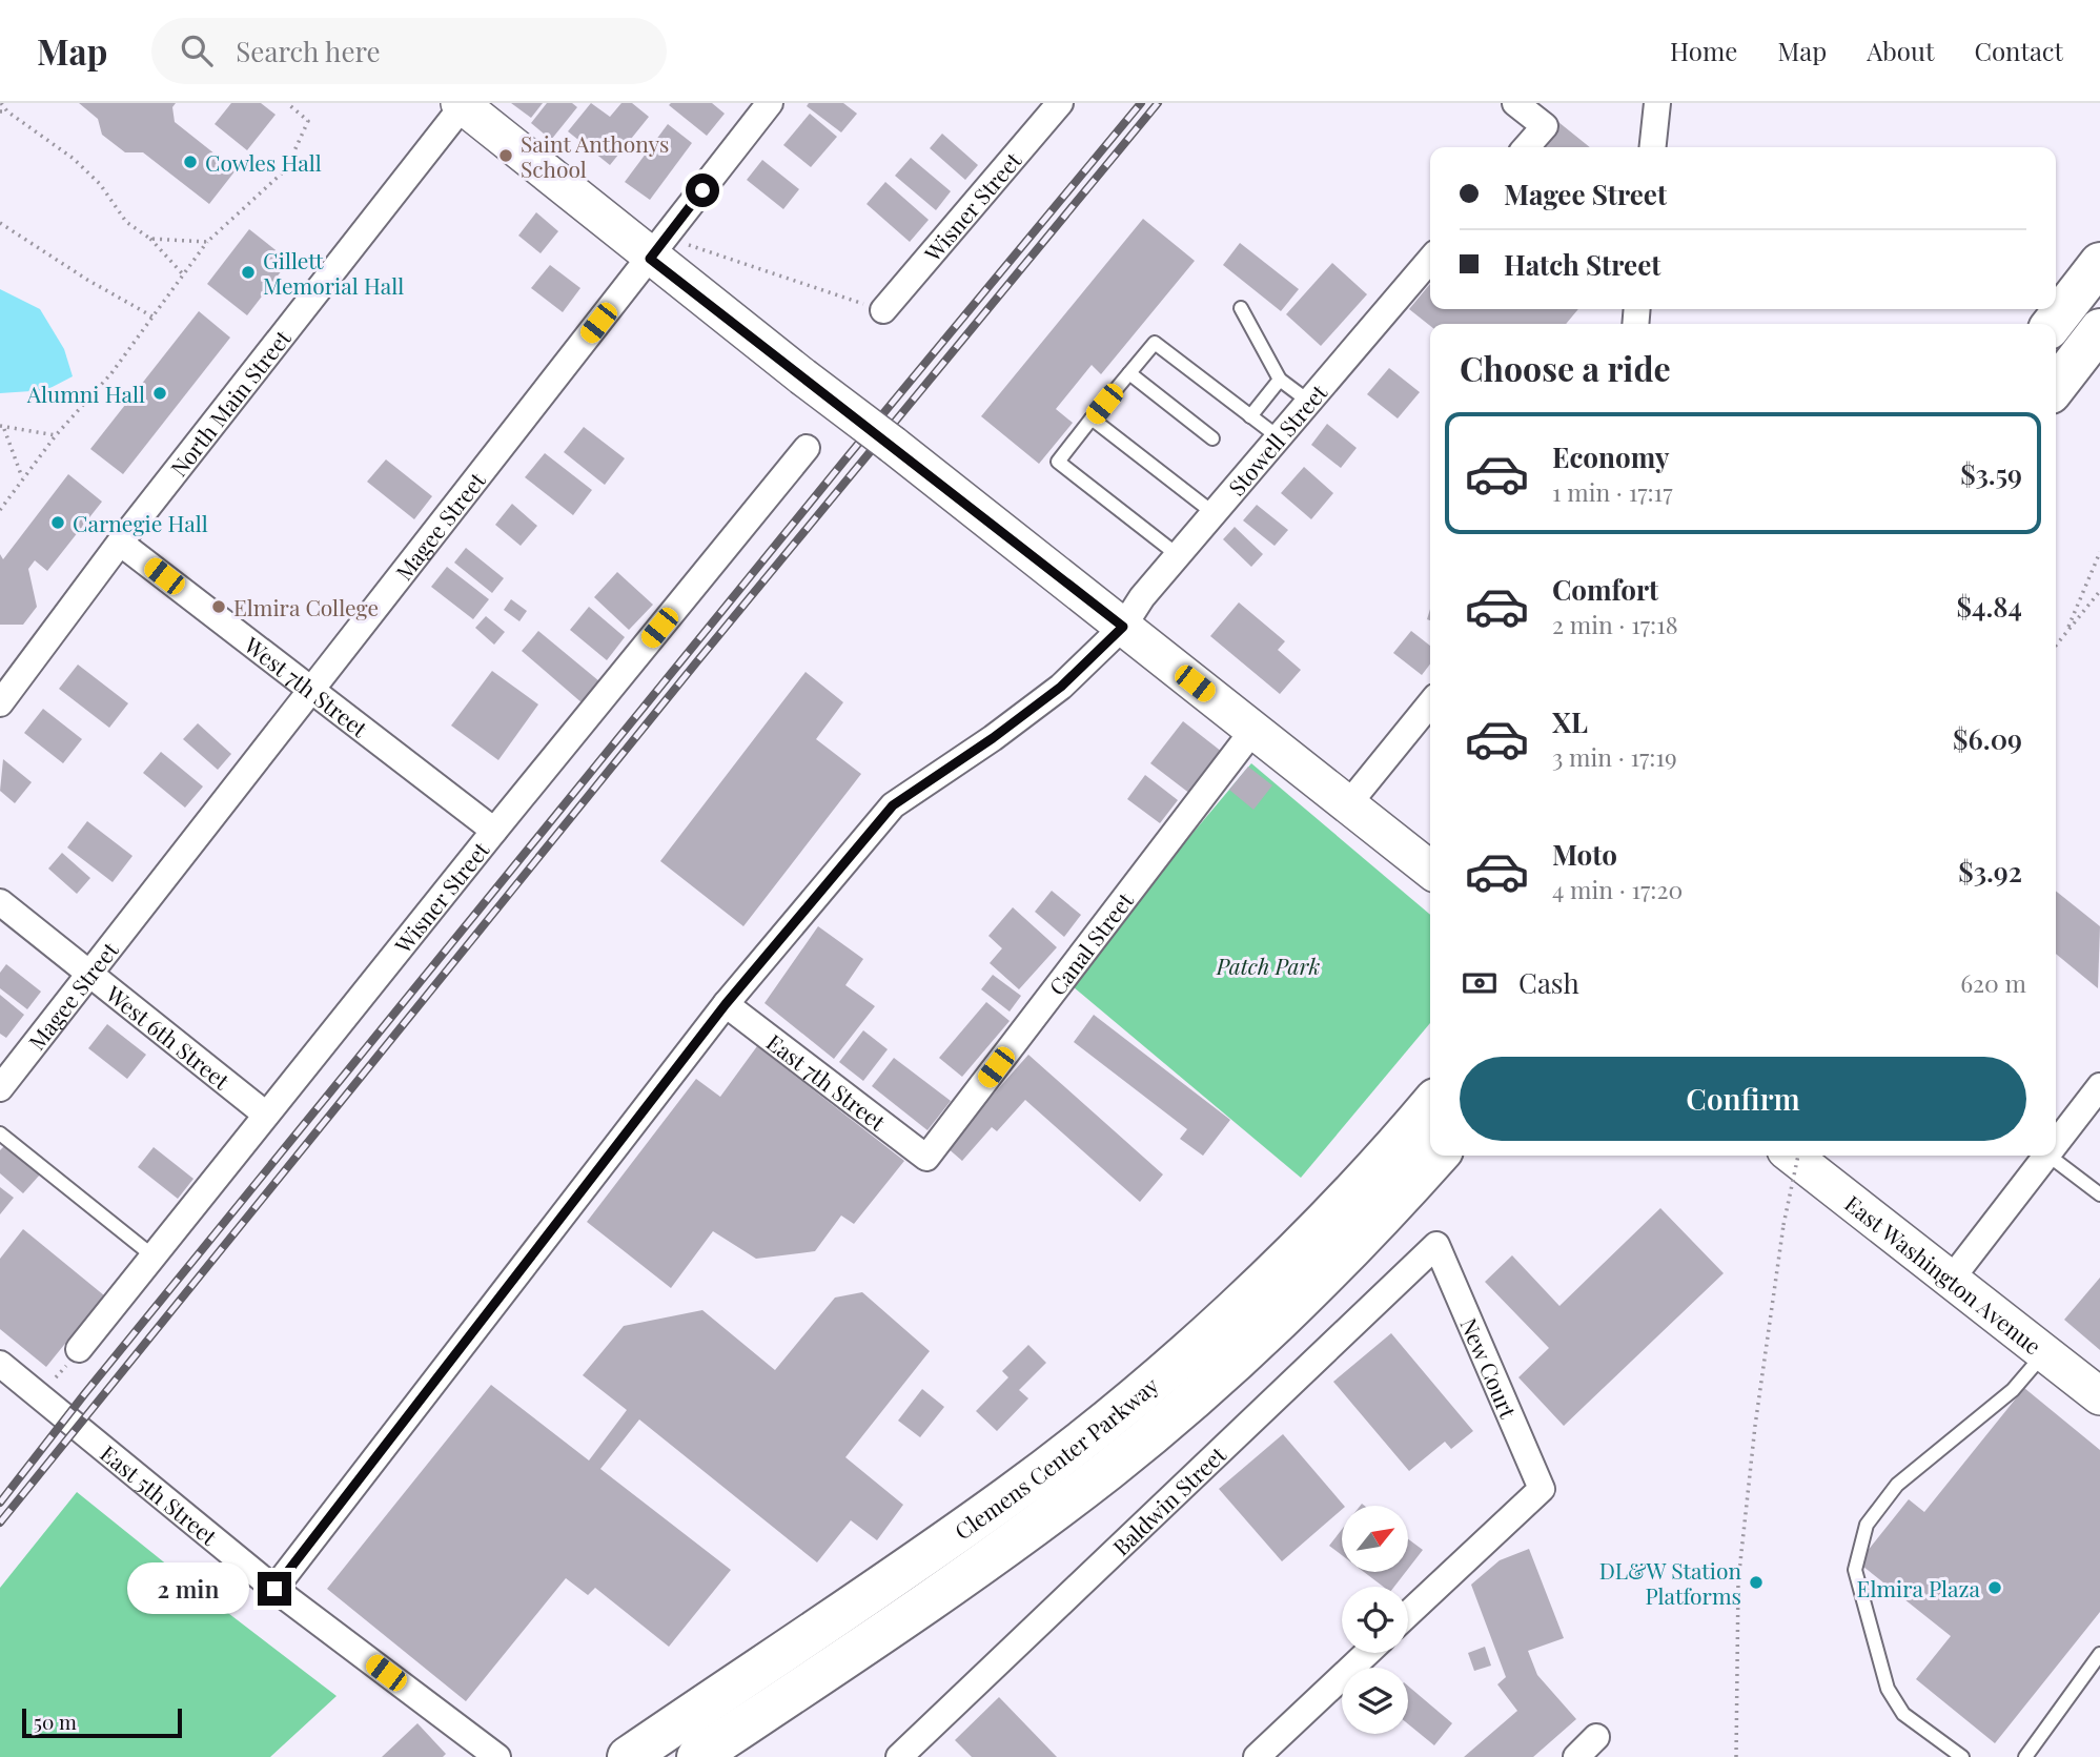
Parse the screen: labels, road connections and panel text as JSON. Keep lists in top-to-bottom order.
{
  "streets": {
    "main road": ["Clemens Center Parkway"],
    "street": [
      "Wisner Street",
      "North Main Street",
      "Stowell Street",
      "Magee Street",
      "West 7th Street",
      "Canal Street",
      "West 6th Street",
      "East 7th Street",
      "East Washington Avenue",
      "New Court",
      "East 5th Street",
      "Baldwin Street"
    ]
  },
  "crossings": [
    ["Wisner Street", "West 7th Street"],
    ["Wisner Street", "West 6th Street"],
    ["North Main Street", "West 7th Street"],
    ["Stowell Street", "East 7th Street"],
    ["Stowell Street", "East 5th Street"],
    ["Magee Street", "West 7th Street"],
    ["Magee Street", "West 6th Street"],
    ["Canal Street", "East 7th Street"],
    ["New Court", "Baldwin Street"]
  ],
  "parks": ["Patch Park"],
  "places": [
    "Saint Anthonys School",
    "Cowles Hall",
    "Gillett Memorial Hall",
    "Alumni Hall",
    "Carnegie Hall",
    "Elmira College",
    "DL&W Station Platforms",
    "Elmira Plaza"
  ],
  "scale_bar": "50 m",
  "north": "top right",
  "page": {
    "header": "Map",
    "search": "Search here",
    "nav": [
      "Home",
      "Map",
      "About",
      "Contact"
    ],
    "banner": ["Magee Street", "Hatch Street"],
    "heading": "Choose a ride",
    "list": [
      {
        "name": "Economy",
        "note": "1 min · 17:17",
        "value": "$3.59"
      },
      {
        "name": "Comfort",
        "note": "2 min · 17:18",
        "value": "$4.84"
      },
      {
        "name": "XL",
        "note": "3 min · 17:19",
        "value": "$6.09"
      },
      {
        "name": "Moto",
        "note": "4 min · 17:20",
        "value": "$3.92"
      }
    ],
    "pay": ["Cash", "620 m"],
    "buttons": "Confirm",
    "bubble": "2 min",
    "scale": "50 m"
  }
}
